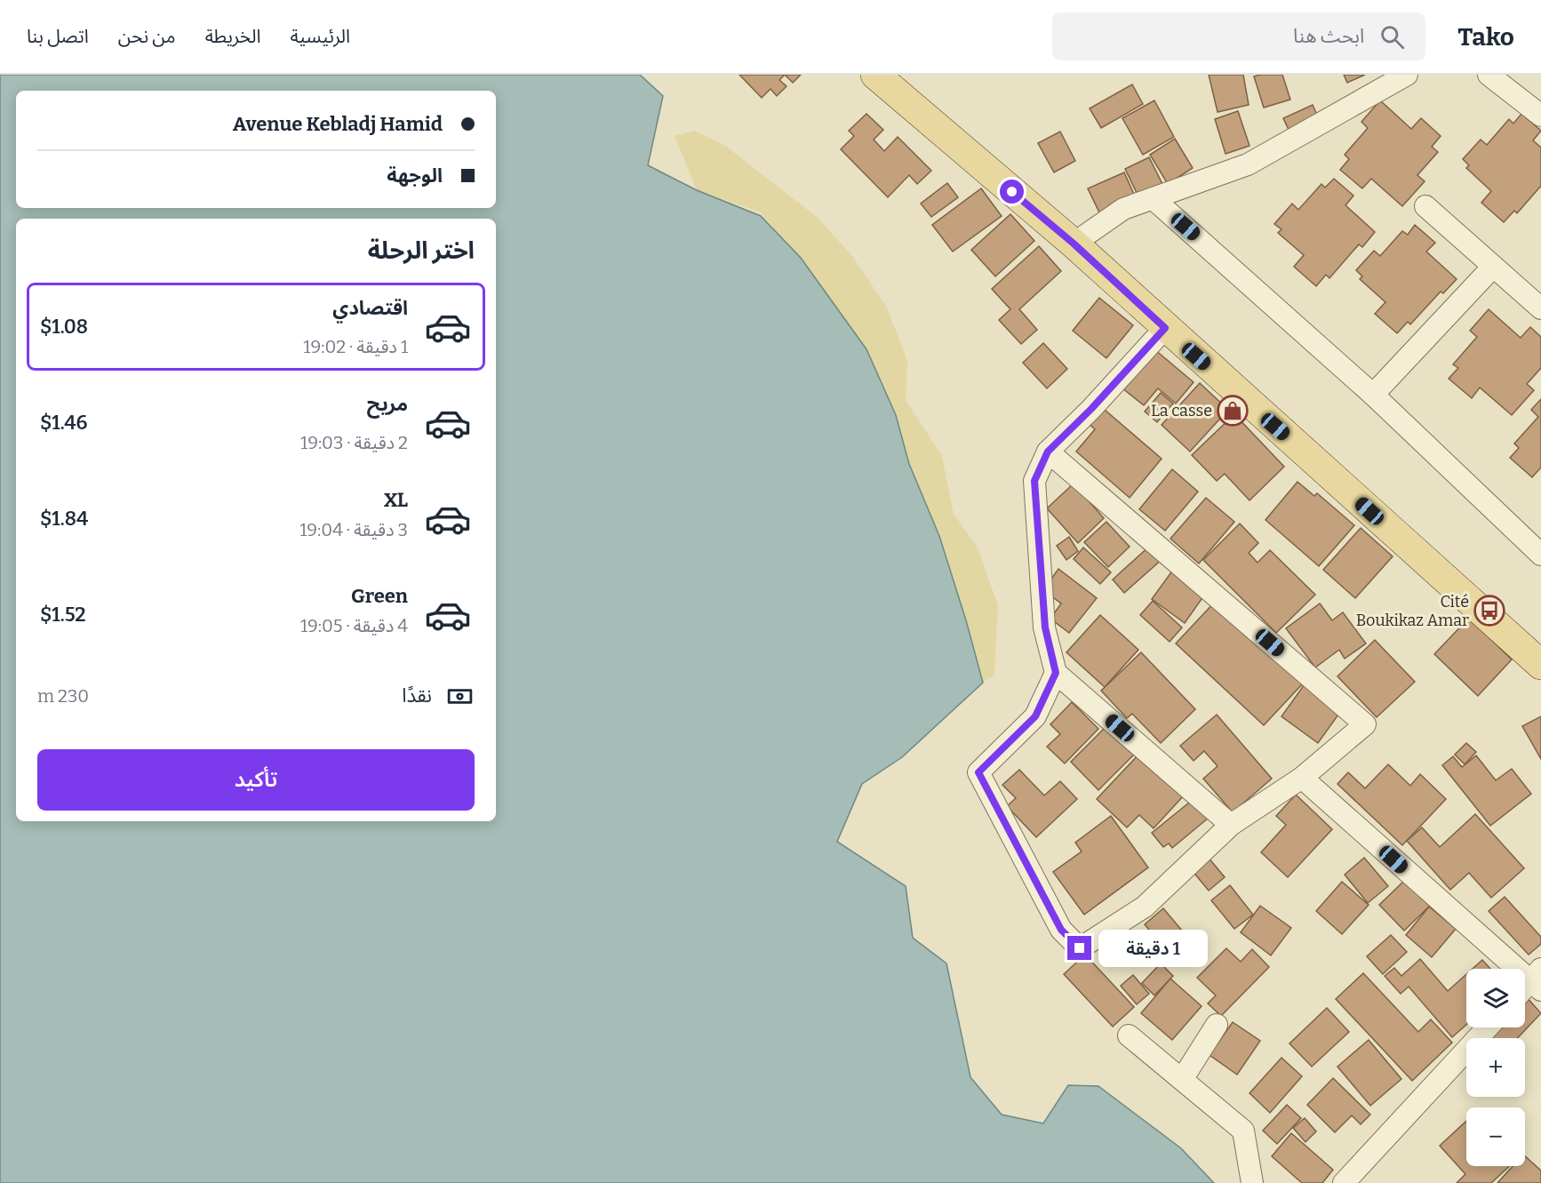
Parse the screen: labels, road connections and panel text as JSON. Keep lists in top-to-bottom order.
{
  "places": {
    "shop": ["La casse"],
    "bus stop": ["Cité Boukikaz Amar"]
  },
  "page": {
    "header": "Tako",
    "search": "ابحث هنا",
    "nav": [
      "الرئيسية",
      "الخريطة",
      "من نحن",
      "اتصل بنا"
    ],
    "banner": ["Avenue Kebladj Hamid", "الوجهة"],
    "heading": "اختر الرحلة",
    "list": [
      {
        "name": "اقتصادي",
        "note": "1 دقيقة · 19:02",
        "value": "$1.08"
      },
      {
        "name": "مريح",
        "note": "2 دقيقة · 19:03",
        "value": "$1.46"
      },
      {
        "name": "XL",
        "note": "3 دقيقة · 19:04",
        "value": "$1.84"
      },
      {
        "name": "Green",
        "note": "4 دقيقة · 19:05",
        "value": "$1.52"
      }
    ],
    "pay": ["نقدًا", "230 m"],
    "buttons": "تأكيد",
    "bubble": "1 دقيقة",
    "map_buttons": ["+", "−"]
  }
}
